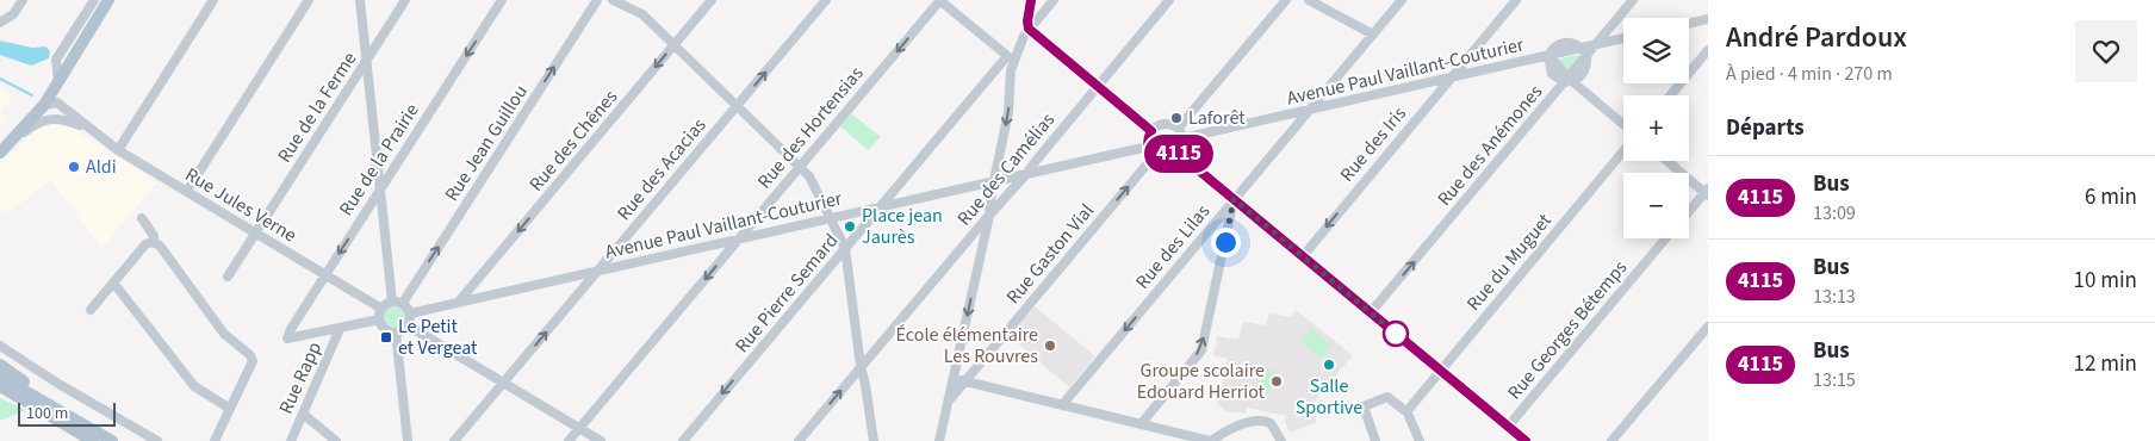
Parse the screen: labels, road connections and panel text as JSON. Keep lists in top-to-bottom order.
{
  "streets": {
    "street": [
      "Avenue Paul Vaillant-Couturier",
      "Rue de la Ferme",
      "Rue des Hortensias",
      "Rue des Chênes",
      "Rue Jean Guillou",
      "Rue des Iris",
      "Rue des Anémones",
      "Rue de la Prairie",
      "Rue des Acacias",
      "Rue des Camélias",
      "Rue Jules Verne",
      "Rue des Lilas",
      "Rue Gaston Vial",
      "Rue du Muguet",
      "Rue Pierre Semard",
      "Rue Georges Bétemps",
      "Rue Rapp"
    ]
  },
  "crossings": [
    ["Avenue Paul Vaillant-Couturier", "Rue des Hortensias"],
    ["Avenue Paul Vaillant-Couturier", "Rue des Chênes"],
    ["Avenue Paul Vaillant-Couturier", "Rue Jean Guillou"],
    ["Avenue Paul Vaillant-Couturier", "Rue des Iris"],
    ["Avenue Paul Vaillant-Couturier", "Rue des Anémones"],
    ["Avenue Paul Vaillant-Couturier", "Rue des Acacias"],
    ["Avenue Paul Vaillant-Couturier", "Rue des Camélias"],
    ["Avenue Paul Vaillant-Couturier", "Rue Jules Verne"],
    ["Avenue Paul Vaillant-Couturier", "Rue des Lilas"],
    ["Avenue Paul Vaillant-Couturier", "Rue Gaston Vial"],
    ["Avenue Paul Vaillant-Couturier", "Rue Pierre Semard"],
    ["Rue de la Ferme", "Rue Jules Verne"],
    ["Rue Jean Guillou", "Rue Jules Verne"],
    ["Rue de la Prairie", "Rue Jules Verne"],
    ["Rue de la Prairie", "Rue Rapp"]
  ],
  "one_way": [
    "Rue des Hortensias",
    "Rue des Chênes",
    "Rue Jean Guillou",
    "Rue des Iris",
    "Rue des Anémones",
    "Rue de la Prairie",
    "Rue des Acacias",
    "Rue Gaston Vial",
    "Rue Pierre Semard"
  ],
  "places": {
    "other": [
      "Laforêt",
      "Aldi",
      "Place jean Jaurès",
      "École élémentaire Les Rouvres",
      "Salle Sportive",
      "Groupe scolaire Edouard Herriot"
    ],
    "transit": ["Le Petit et Vergeat"]
  },
  "lines": ["bus line 4115"],
  "scale_bar": "100 m",
  "page": {
    "on_map": "4115",
    "heading": [
      ["André Pardoux", "À pied · 4 min · 270 m"],
      "Départs"
    ],
    "map_buttons": ["+", "−"],
    "list": [
      {
        "mark": "4115",
        "name": "Bus",
        "note": "13:09",
        "value": "6 min"
      },
      {
        "mark": "4115",
        "name": "Bus",
        "note": "13:13",
        "value": "10 min"
      },
      {
        "mark": "4115",
        "name": "Bus",
        "note": "13:15",
        "value": "12 min"
      }
    ],
    "scale": "100 m"
  }
}
